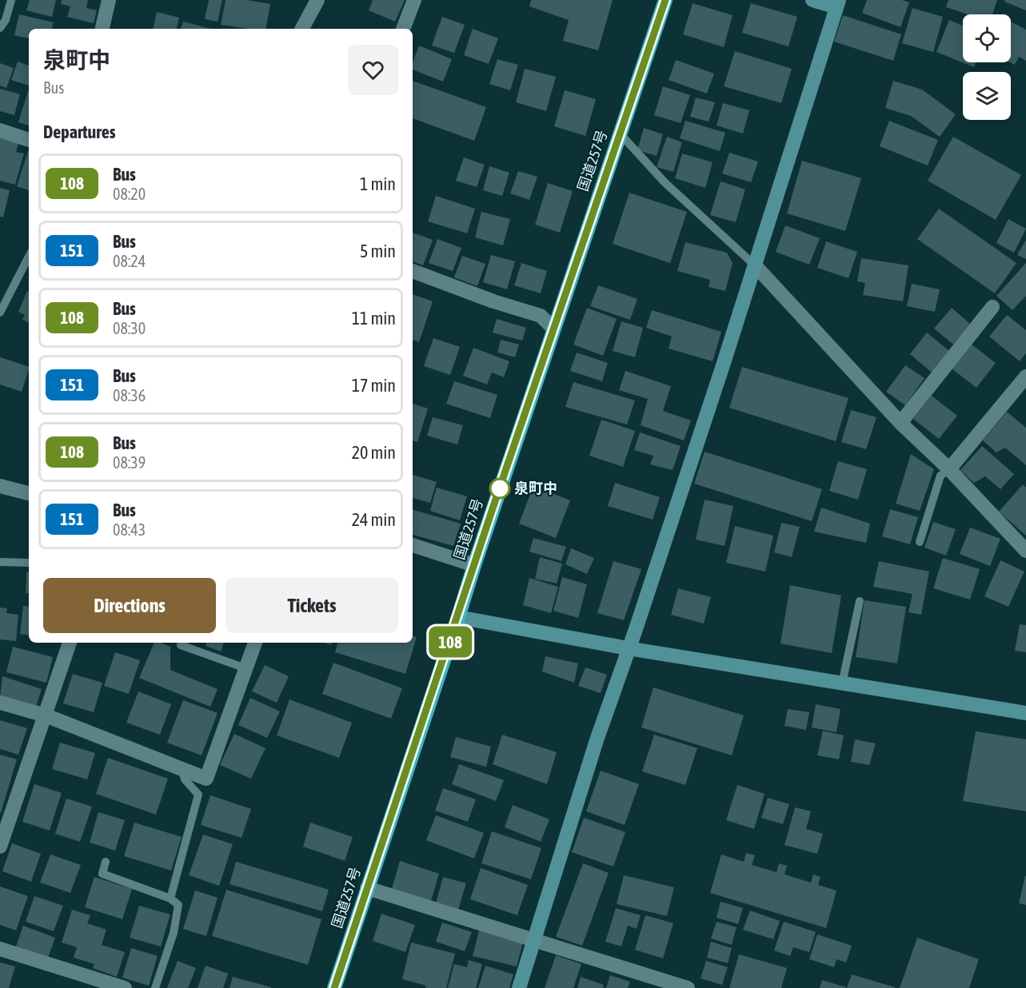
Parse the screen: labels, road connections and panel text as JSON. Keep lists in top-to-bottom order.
{
  "streets": {
    "highway": ["国道257号"]
  },
  "places": ["泉町中"],
  "lines": ["bus line 108"],
  "page": {
    "on_map": "108",
    "heading": [
      ["泉町中", "Bus"],
      "Departures"
    ],
    "list": [
      {
        "mark": "108",
        "name": "Bus",
        "note": "08:20",
        "value": "1 min"
      },
      {
        "mark": "151",
        "name": "Bus",
        "note": "08:24",
        "value": "5 min"
      },
      {
        "mark": "108",
        "name": "Bus",
        "note": "08:30",
        "value": "11 min"
      },
      {
        "mark": "151",
        "name": "Bus",
        "note": "08:36",
        "value": "17 min"
      },
      {
        "mark": "108",
        "name": "Bus",
        "note": "08:39",
        "value": "20 min"
      },
      {
        "mark": "151",
        "name": "Bus",
        "note": "08:43",
        "value": "24 min"
      }
    ],
    "buttons": ["Directions", "Tickets"]
  }
}
